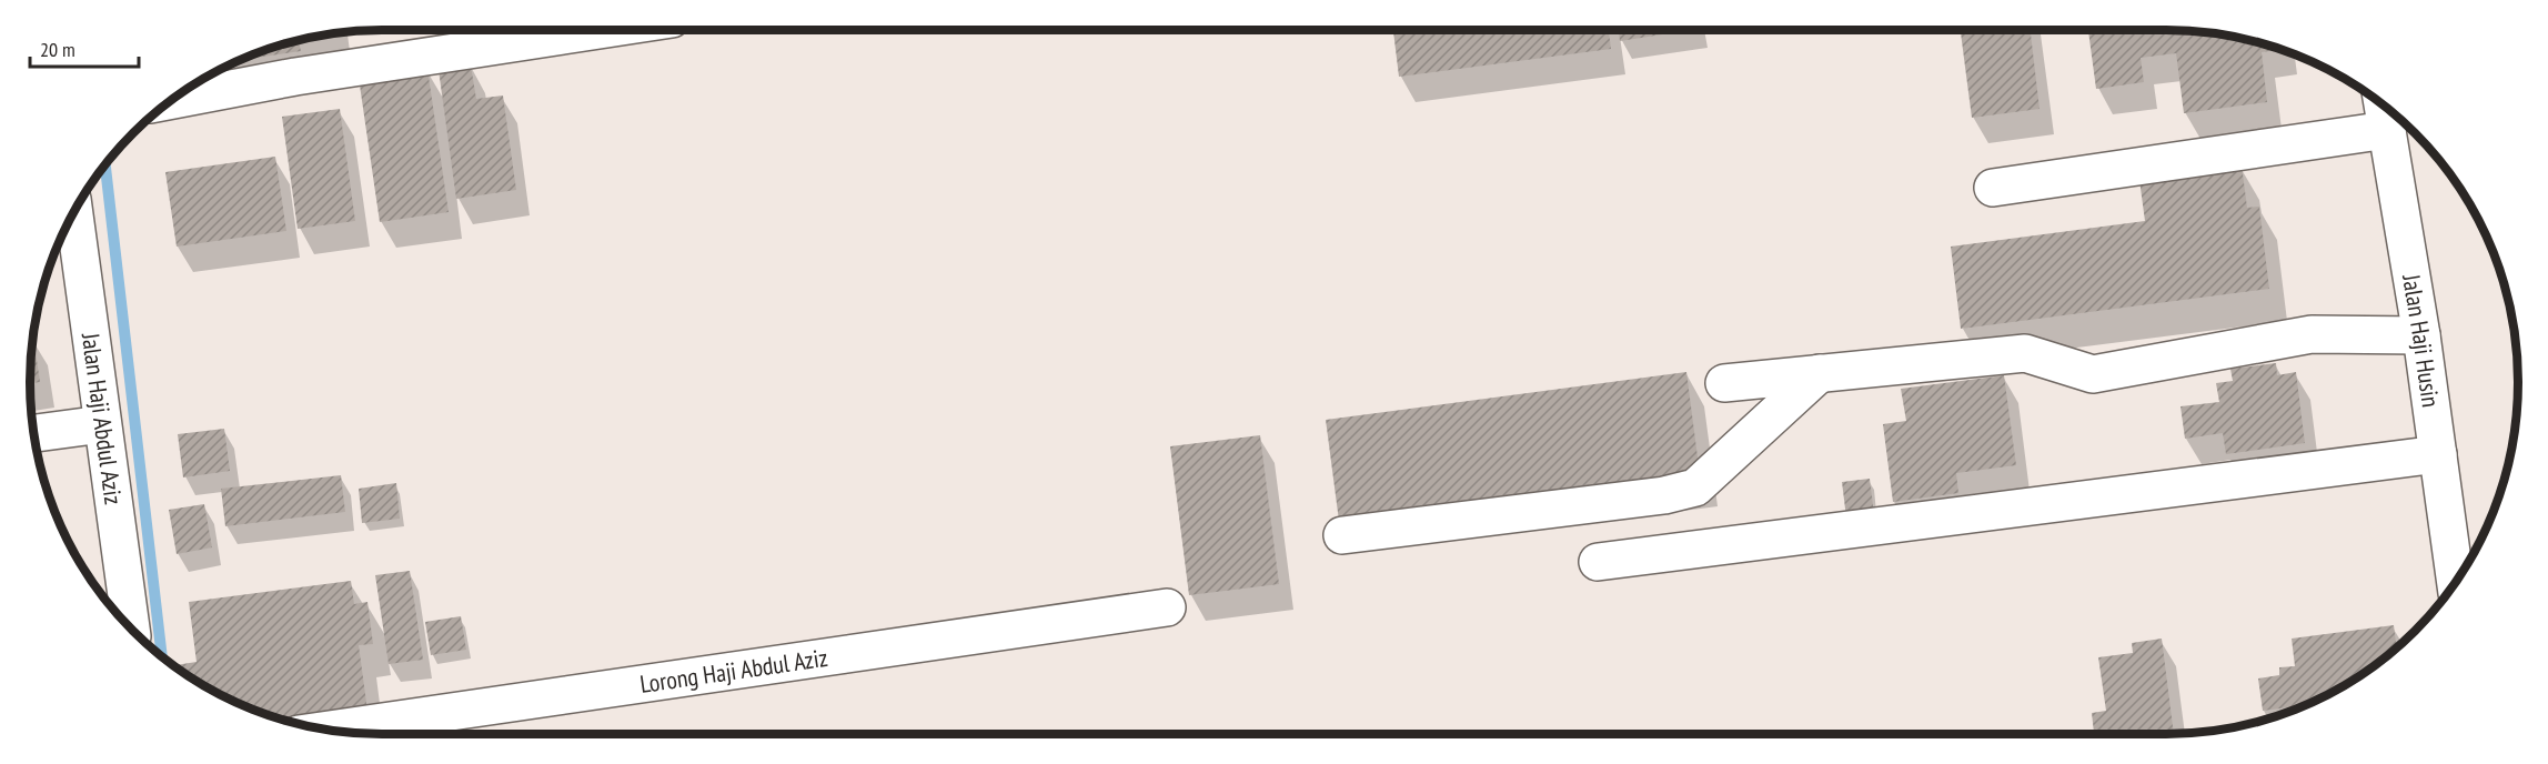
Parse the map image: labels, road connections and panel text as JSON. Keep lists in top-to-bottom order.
{
  "streets": {
    "street": ["Jalan Haji Husin", "Jalan Haji Abdul Aziz", "Lorong Haji Abdul Aziz"]
  },
  "scale_bar": "20 m"
}
